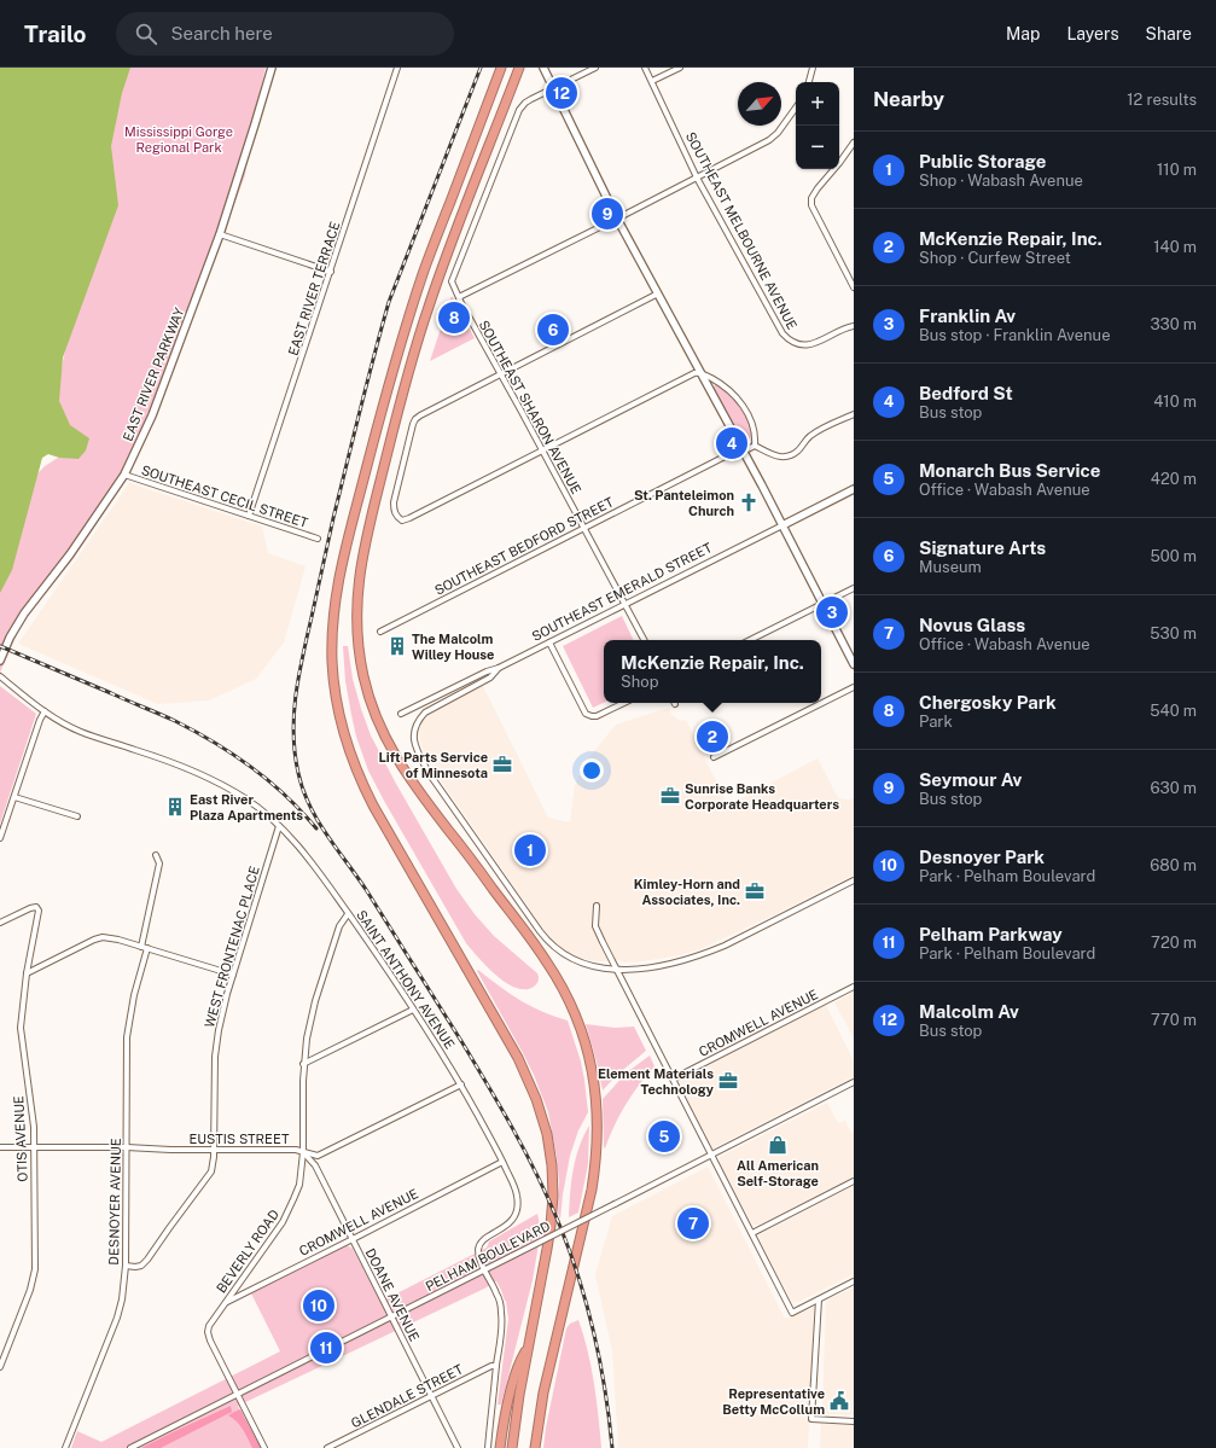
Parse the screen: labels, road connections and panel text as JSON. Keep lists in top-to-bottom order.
{
  "streets": {
    "street": [
      "SOUTHEAST MELBOURNE AVENUE",
      "EAST RIVER TERRACE",
      "EAST RIVER PARKWAY",
      "SOUTHEAST SHARON AVENUE",
      "SOUTHEAST CECIL STREET",
      "SOUTHEAST BEDFORD STREET",
      "SOUTHEAST EMERALD STREET",
      "WEST FRONTENAC PLACE",
      "SAINT ANTHONY AVENUE",
      "CROMWELL AVENUE",
      "OTIS AVENUE",
      "EUSTIS STREET",
      "DESNOYER AVENUE",
      "BEVERLY ROAD",
      "PELHAM BOULEVARD",
      "DOANE AVENUE",
      "GLENDALE STREET"
    ]
  },
  "crossings": [
    ["EAST RIVER TERRACE", "SOUTHEAST CECIL STREET"],
    ["EAST RIVER PARKWAY", "SOUTHEAST CECIL STREET"],
    ["SOUTHEAST SHARON AVENUE", "SOUTHEAST BEDFORD STREET"],
    ["SOUTHEAST SHARON AVENUE", "SOUTHEAST EMERALD STREET"],
    ["WEST FRONTENAC PLACE", "SAINT ANTHONY AVENUE"],
    ["WEST FRONTENAC PLACE", "EUSTIS STREET"],
    ["WEST FRONTENAC PLACE", "DESNOYER AVENUE"],
    ["SAINT ANTHONY AVENUE", "CROMWELL AVENUE"],
    ["SAINT ANTHONY AVENUE", "EUSTIS STREET"],
    ["SAINT ANTHONY AVENUE", "BEVERLY ROAD"],
    ["SAINT ANTHONY AVENUE", "PELHAM BOULEVARD"],
    ["SAINT ANTHONY AVENUE", "GLENDALE STREET"],
    ["CROMWELL AVENUE", "BEVERLY ROAD"],
    ["CROMWELL AVENUE", "DOANE AVENUE"],
    ["OTIS AVENUE", "EUSTIS STREET"],
    ["EUSTIS STREET", "DESNOYER AVENUE"],
    ["EUSTIS STREET", "BEVERLY ROAD"],
    ["EUSTIS STREET", "DOANE AVENUE"],
    ["BEVERLY ROAD", "PELHAM BOULEVARD"],
    ["BEVERLY ROAD", "DOANE AVENUE"],
    ["PELHAM BOULEVARD", "DOANE AVENUE"],
    ["DOANE AVENUE", "GLENDALE STREET"]
  ],
  "parks": ["Mississippi Gorge Regional Park"],
  "places": {
    "church": ["St. Panteleimon Church"],
    "building": ["The Malcolm Willey House", "East River Plaza Apartments"],
    "office": [
      "Lift Parts Service of Minnesota",
      "Sunrise Banks Corporate Headquarters",
      "Kimley-Horn and Associates, Inc.",
      "Element Materials Technology"
    ],
    "shop": ["All American Self-Storage"],
    "public building": ["Representative Betty McCollum"]
  },
  "north": "top right",
  "page": {
    "header": "Trailo",
    "search": "Search here",
    "nav": ["Map", "Layers", "Share"],
    "heading": ["Nearby", "12 results"],
    "pins": [
      "12",
      "9",
      "8",
      "6",
      "4",
      "3",
      "2",
      "1",
      "5",
      "7",
      "10",
      "11"
    ],
    "map_buttons": ["+", "−"],
    "list": [
      {
        "mark": "1",
        "name": "Public Storage",
        "note": "Shop · Wabash Avenue",
        "value": "110 m"
      },
      {
        "mark": "2",
        "name": "McKenzie Repair, Inc.",
        "note": "Shop · Curfew Street",
        "value": "140 m"
      },
      {
        "mark": "3",
        "name": "Franklin Av",
        "note": "Bus stop · Franklin Avenue",
        "value": "330 m"
      },
      {
        "mark": "4",
        "name": "Bedford St",
        "note": "Bus stop",
        "value": "410 m"
      },
      {
        "mark": "5",
        "name": "Monarch Bus Service",
        "note": "Office · Wabash Avenue",
        "value": "420 m"
      },
      {
        "mark": "6",
        "name": "Signature Arts",
        "note": "Museum",
        "value": "500 m"
      },
      {
        "mark": "7",
        "name": "Novus Glass",
        "note": "Office · Wabash Avenue",
        "value": "530 m"
      },
      {
        "mark": "8",
        "name": "Chergosky Park",
        "note": "Park",
        "value": "540 m"
      },
      {
        "mark": "9",
        "name": "Seymour Av",
        "note": "Bus stop",
        "value": "630 m"
      },
      {
        "mark": "10",
        "name": "Desnoyer Park",
        "note": "Park · Pelham Boulevard",
        "value": "680 m"
      },
      {
        "mark": "11",
        "name": "Pelham Parkway",
        "note": "Park · Pelham Boulevard",
        "value": "720 m"
      },
      {
        "mark": "12",
        "name": "Malcolm Av",
        "note": "Bus stop",
        "value": "770 m"
      }
    ],
    "popup": ["McKenzie Repair, Inc.", "Shop"]
  }
}
